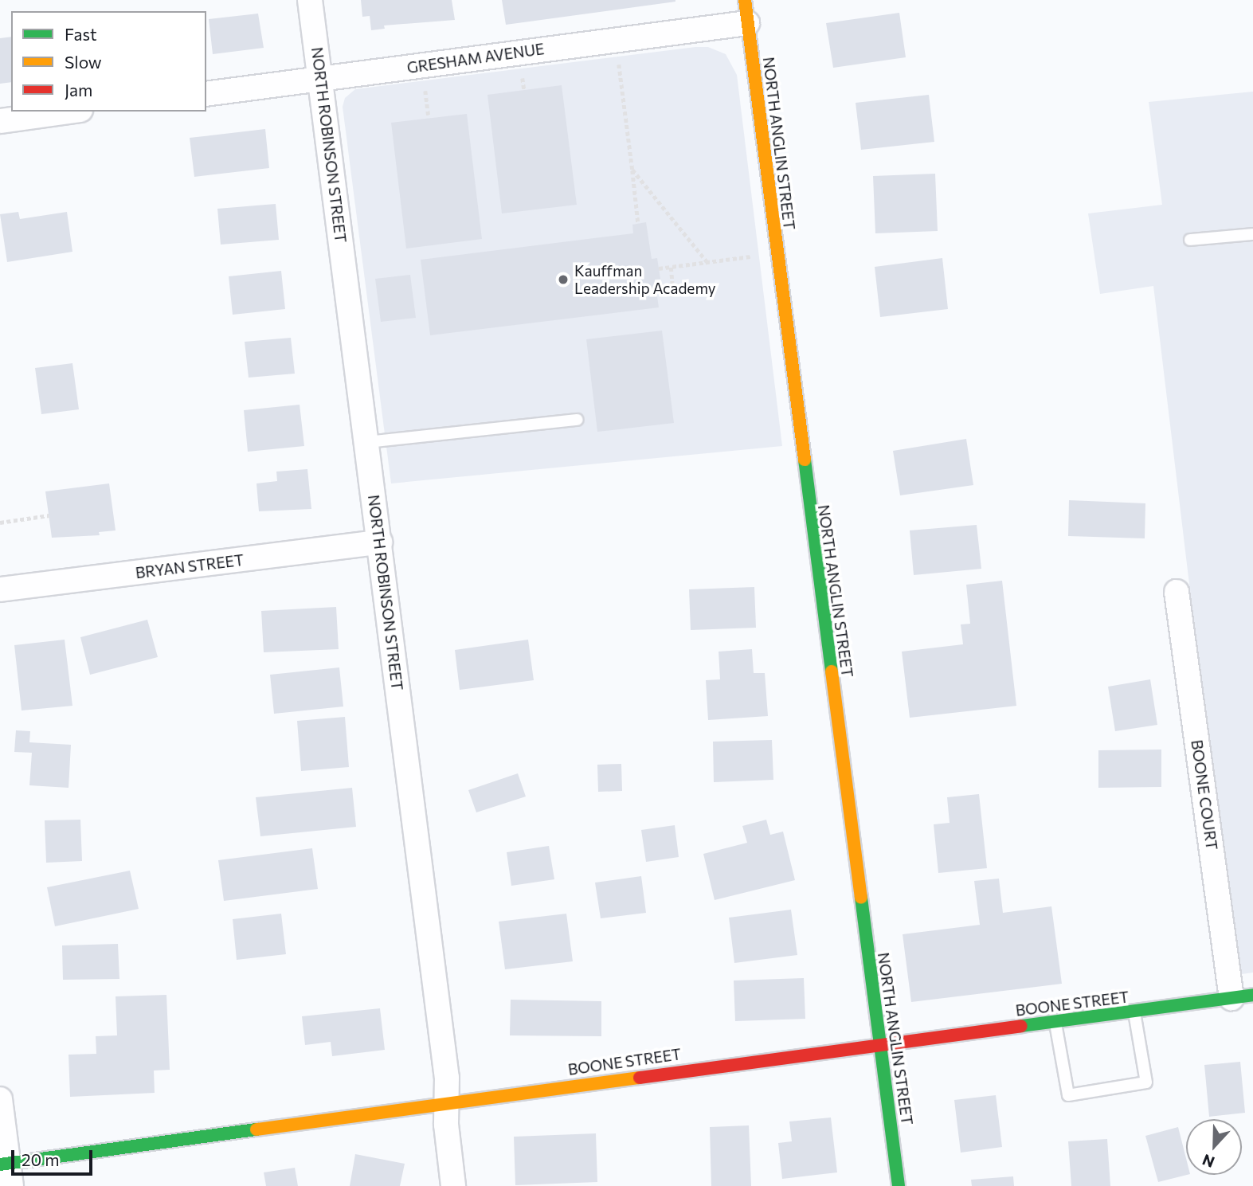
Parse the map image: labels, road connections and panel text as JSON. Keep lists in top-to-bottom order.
{
  "streets": {
    "street": [
      "GRESHAM AVENUE",
      "NORTH ANGLIN STREET",
      "NORTH ROBINSON STREET",
      "BRYAN STREET",
      "BOONE COURT",
      "BOONE STREET"
    ]
  },
  "crossings": [
    ["GRESHAM AVENUE", "NORTH ANGLIN STREET"],
    ["GRESHAM AVENUE", "NORTH ROBINSON STREET"],
    ["NORTH ANGLIN STREET", "BOONE STREET"],
    ["NORTH ROBINSON STREET", "BRYAN STREET"],
    ["NORTH ROBINSON STREET", "BOONE STREET"],
    ["BOONE COURT", "BOONE STREET"]
  ],
  "places": ["Kauffman Leadership Academy"],
  "legend": ["Fast", "Slow", "Jam"],
  "scale_bar": "20 m",
  "north": "bottom"
}
